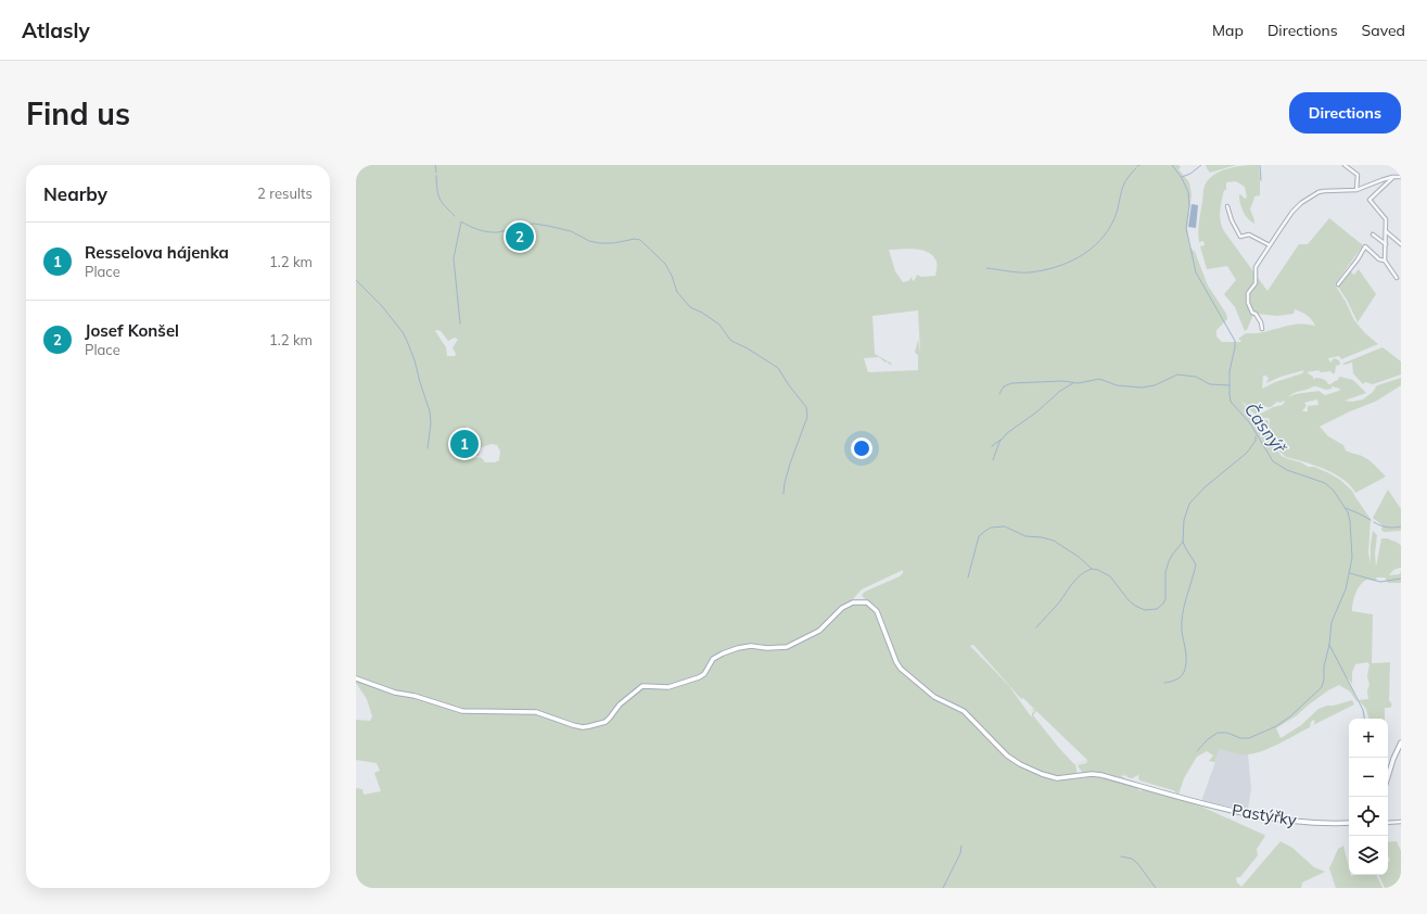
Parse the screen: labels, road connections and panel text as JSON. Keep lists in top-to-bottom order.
{
  "streets": {
    "main road": ["Pastýřky"]
  },
  "water": ["Časnýř"],
  "page": {
    "header": "Atlasly",
    "nav": ["Map", "Directions", "Saved"],
    "buttons": "Directions",
    "title": "Find us",
    "heading": ["Nearby", "2 results"],
    "pins": ["2", "1"],
    "list": [
      {
        "mark": "1",
        "name": "Resselova hájenka",
        "note": "Place",
        "value": "1.2 km"
      },
      {
        "mark": "2",
        "name": "Josef Konšel",
        "note": "Place",
        "value": "1.2 km"
      }
    ],
    "map_buttons": ["+", "−"]
  }
}
